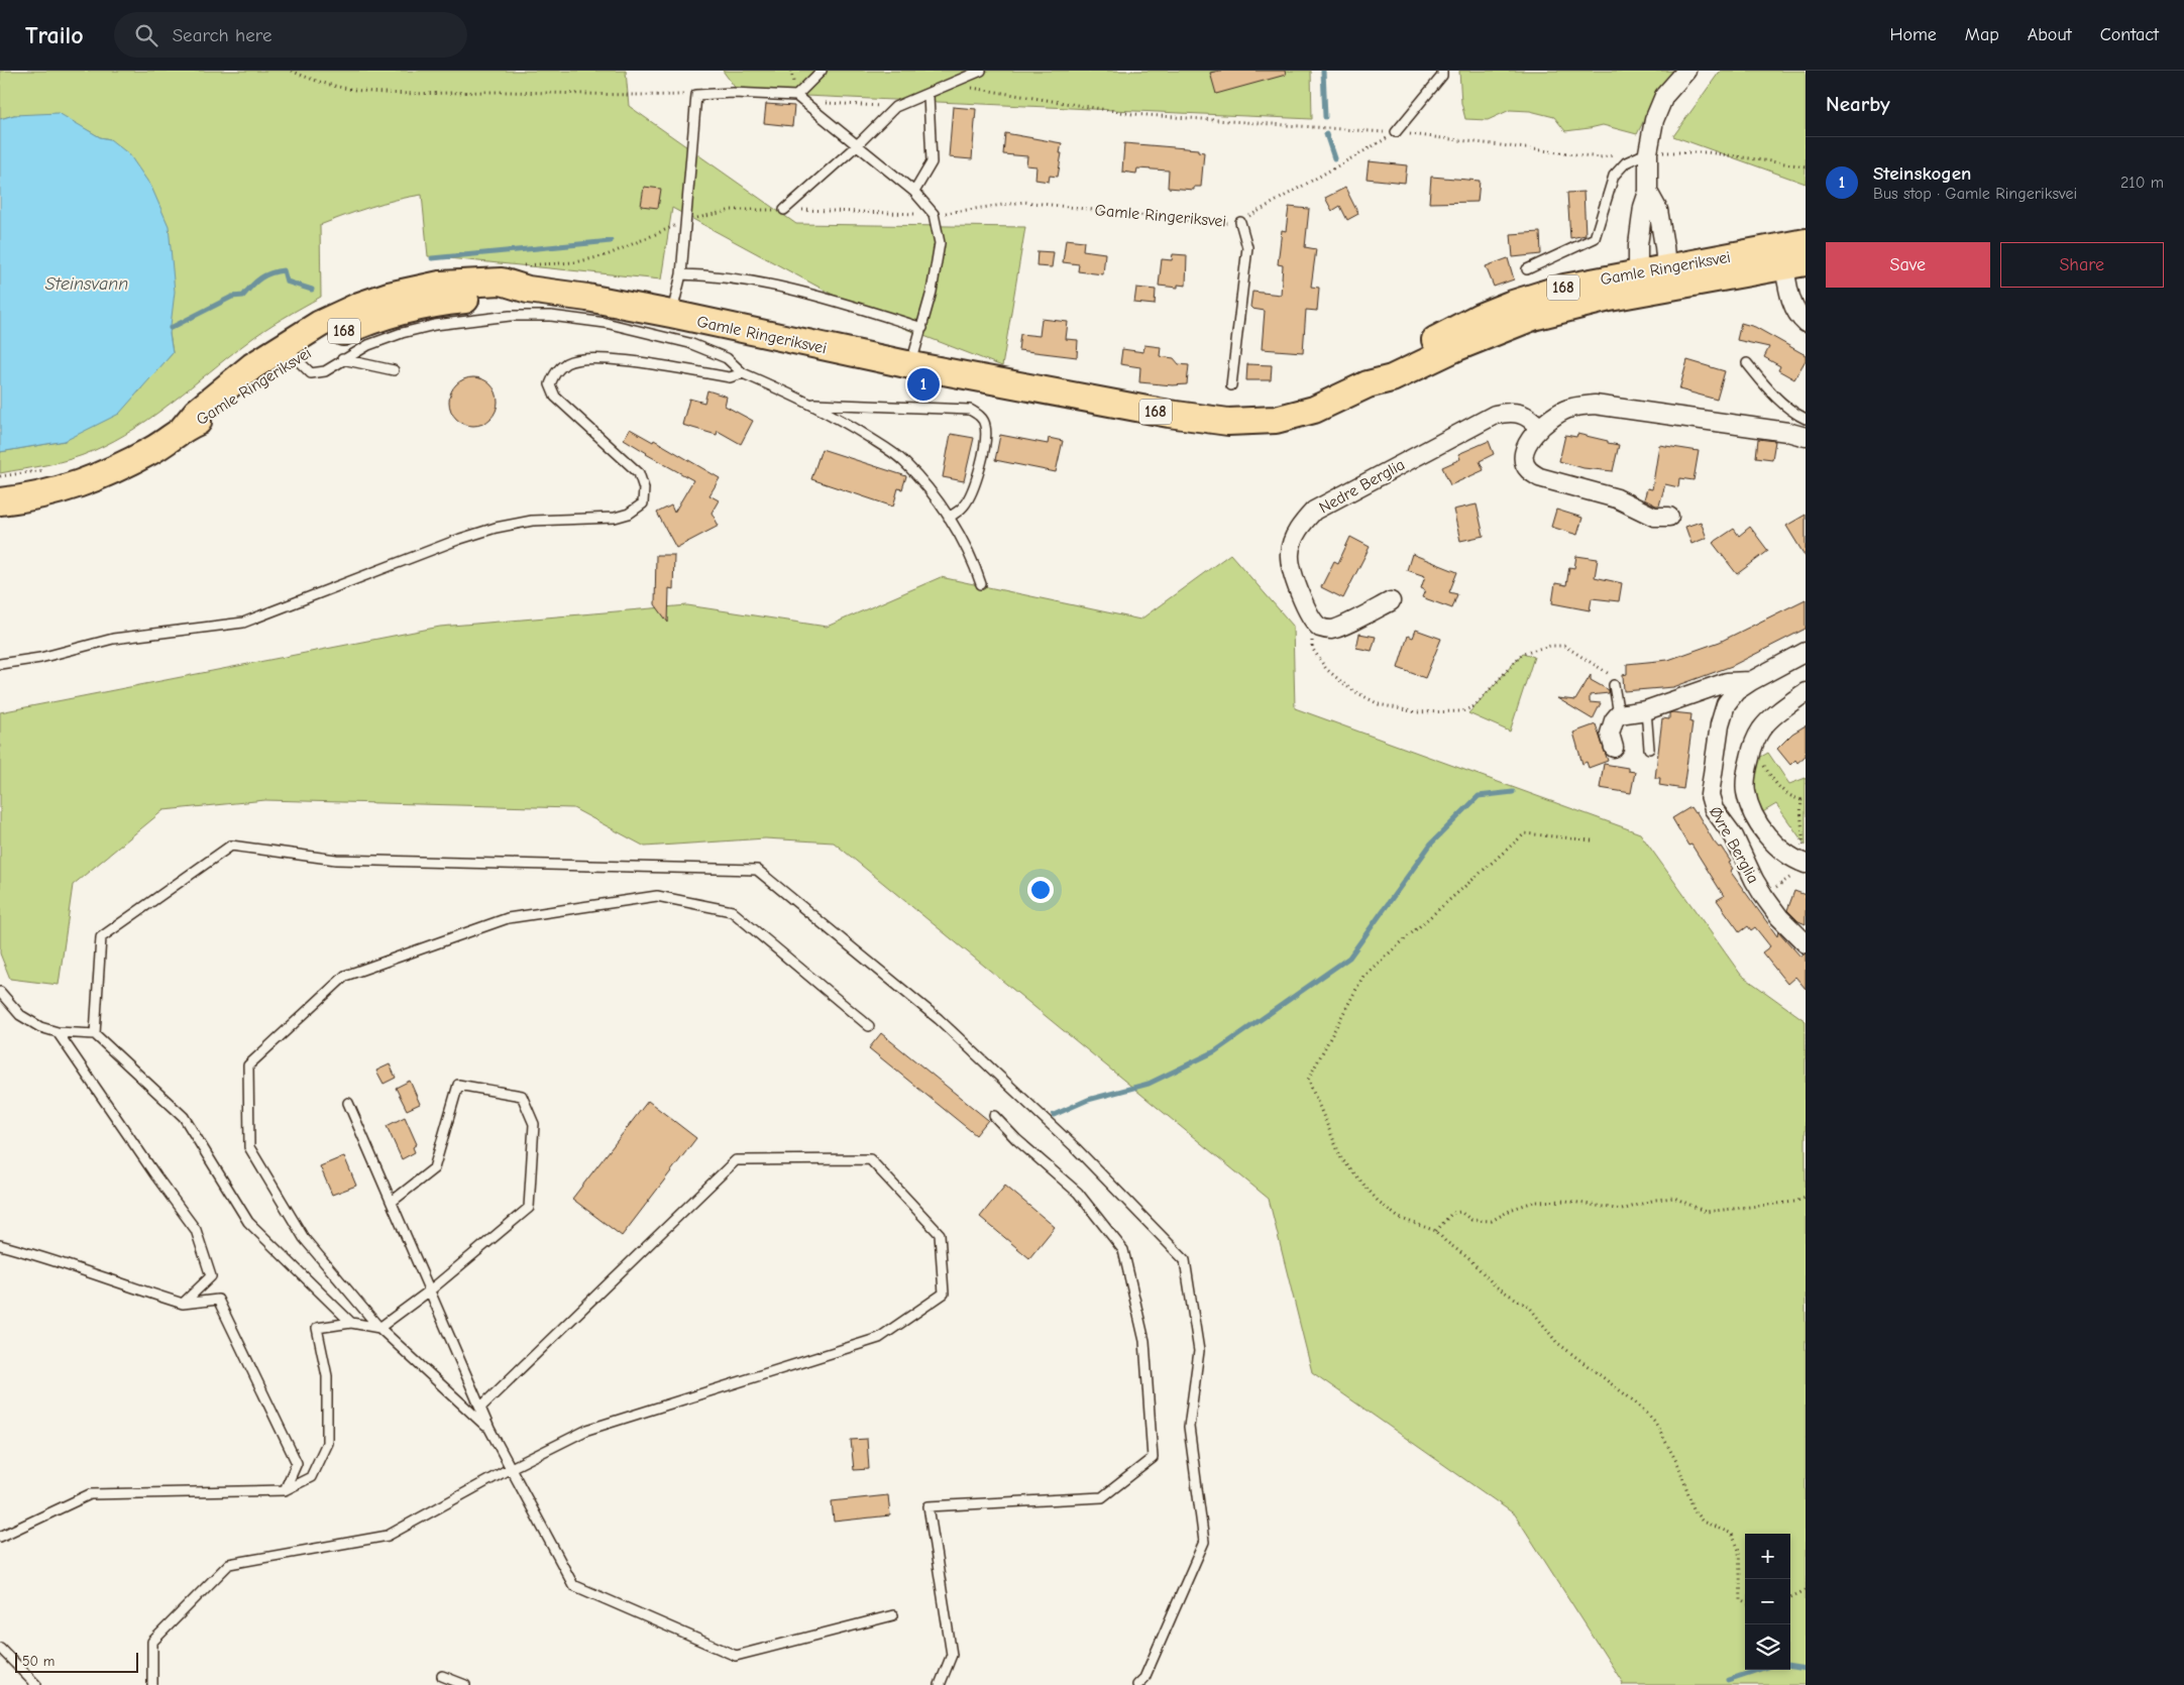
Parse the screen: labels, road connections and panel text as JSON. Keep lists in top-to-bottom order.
{
  "streets": {
    "main road": ["Gamle Ringeriksvei", "168"],
    "street": ["Nedre Berglia", "Øvre Berglia"]
  },
  "water": ["Steinsvann"],
  "scale_bar": "50 m",
  "page": {
    "header": "Trailo",
    "search": "Search here",
    "nav": [
      "Home",
      "Map",
      "About",
      "Contact"
    ],
    "heading": "Nearby",
    "list": [
      {
        "mark": "1",
        "name": "Steinskogen",
        "note": "Bus stop · Gamle Ringeriksvei",
        "value": "210 m"
      }
    ],
    "buttons": ["Save", "Share"],
    "pins": "1",
    "map_buttons": ["+", "−"],
    "scale": "50 m"
  }
}
